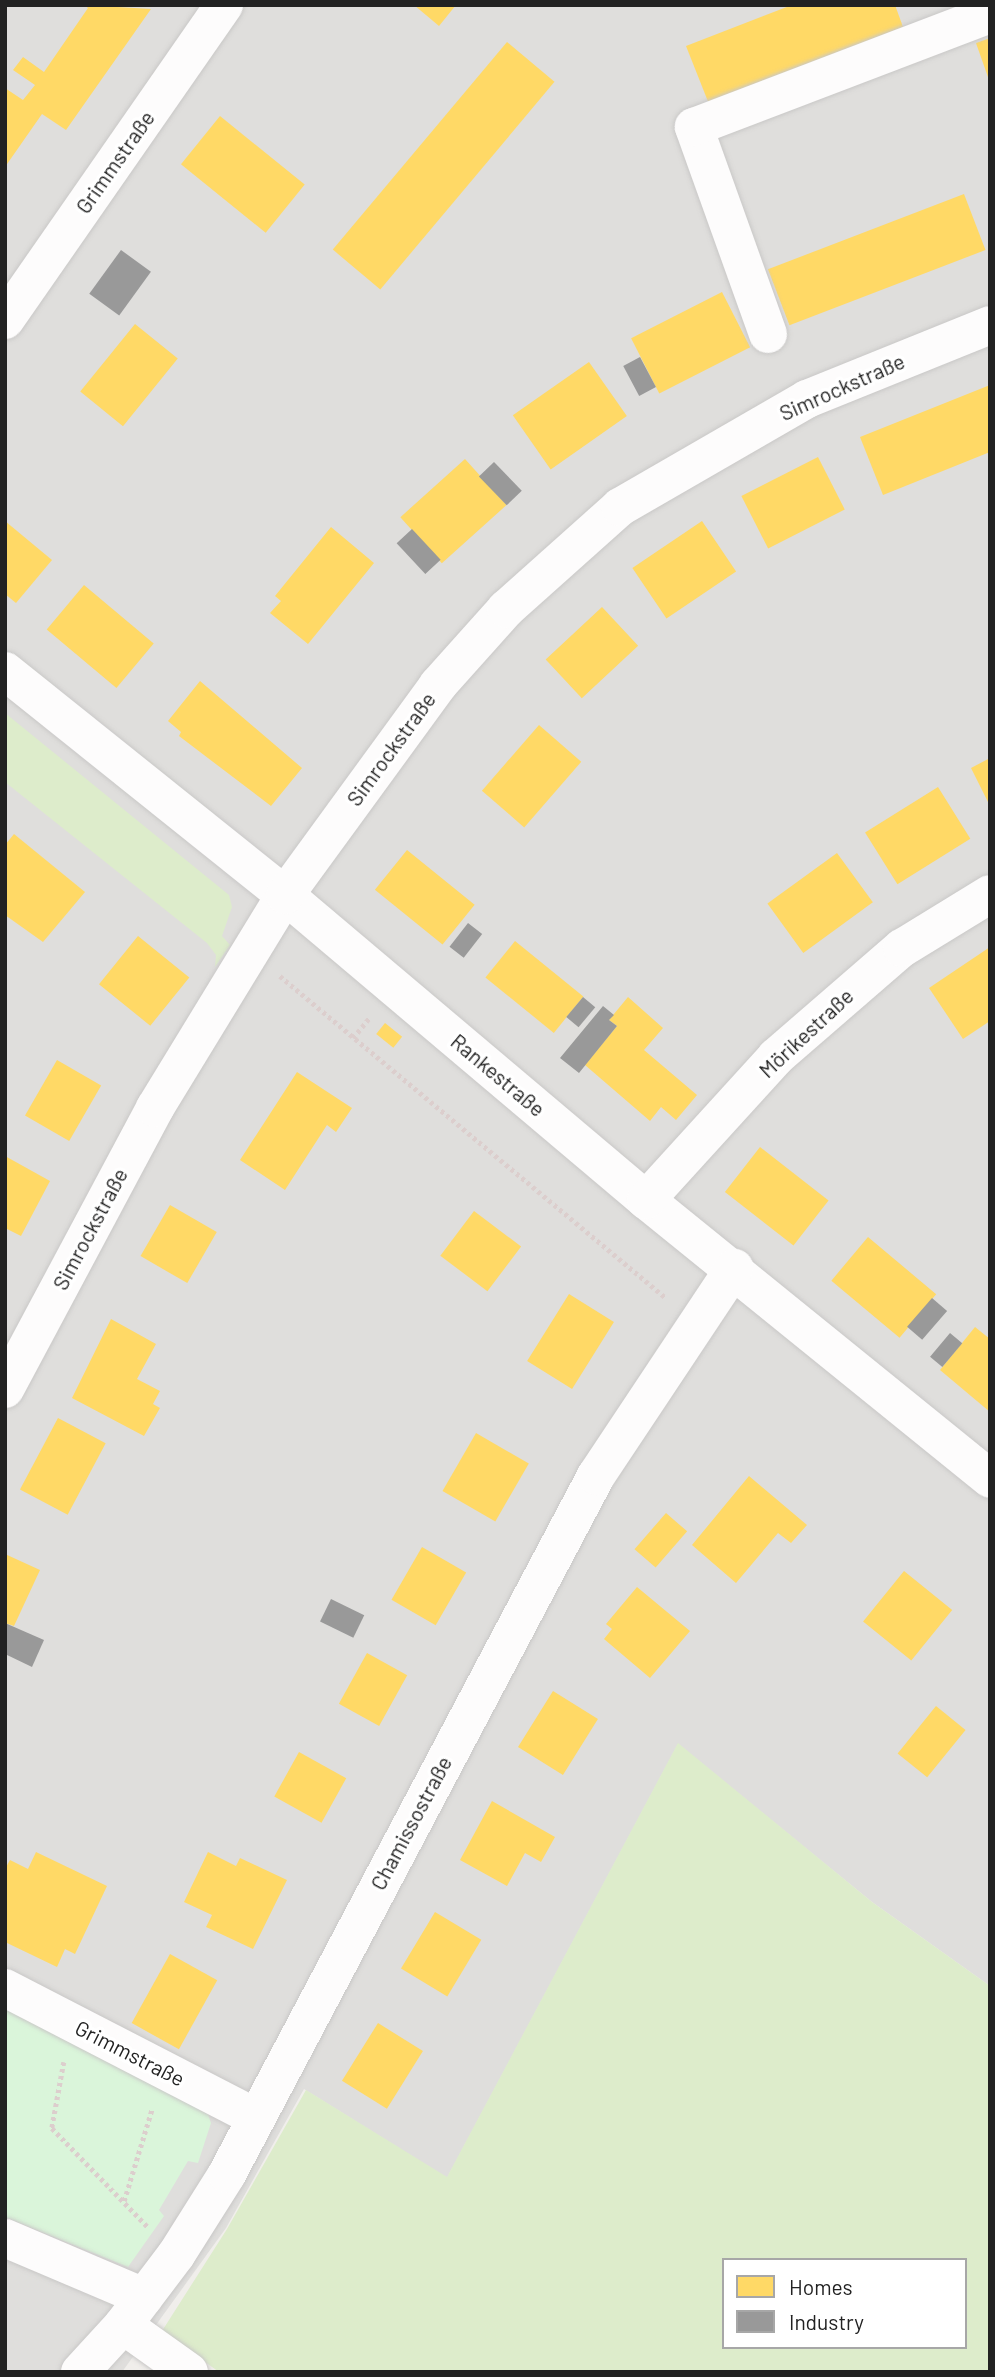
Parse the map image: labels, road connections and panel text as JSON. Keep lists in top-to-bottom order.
{
  "streets": {
    "street": [
      "Grimmstraße",
      "Simrockstraße",
      "Mörikestraße",
      "Rankestraße",
      "Chamissostraße"
    ]
  },
  "crossings": [
    ["Grimmstraße", "Chamissostraße"],
    ["Simrockstraße", "Rankestraße"],
    ["Mörikestraße", "Rankestraße"],
    ["Rankestraße", "Chamissostraße"]
  ],
  "legend": ["Homes", "Industry"]
}
